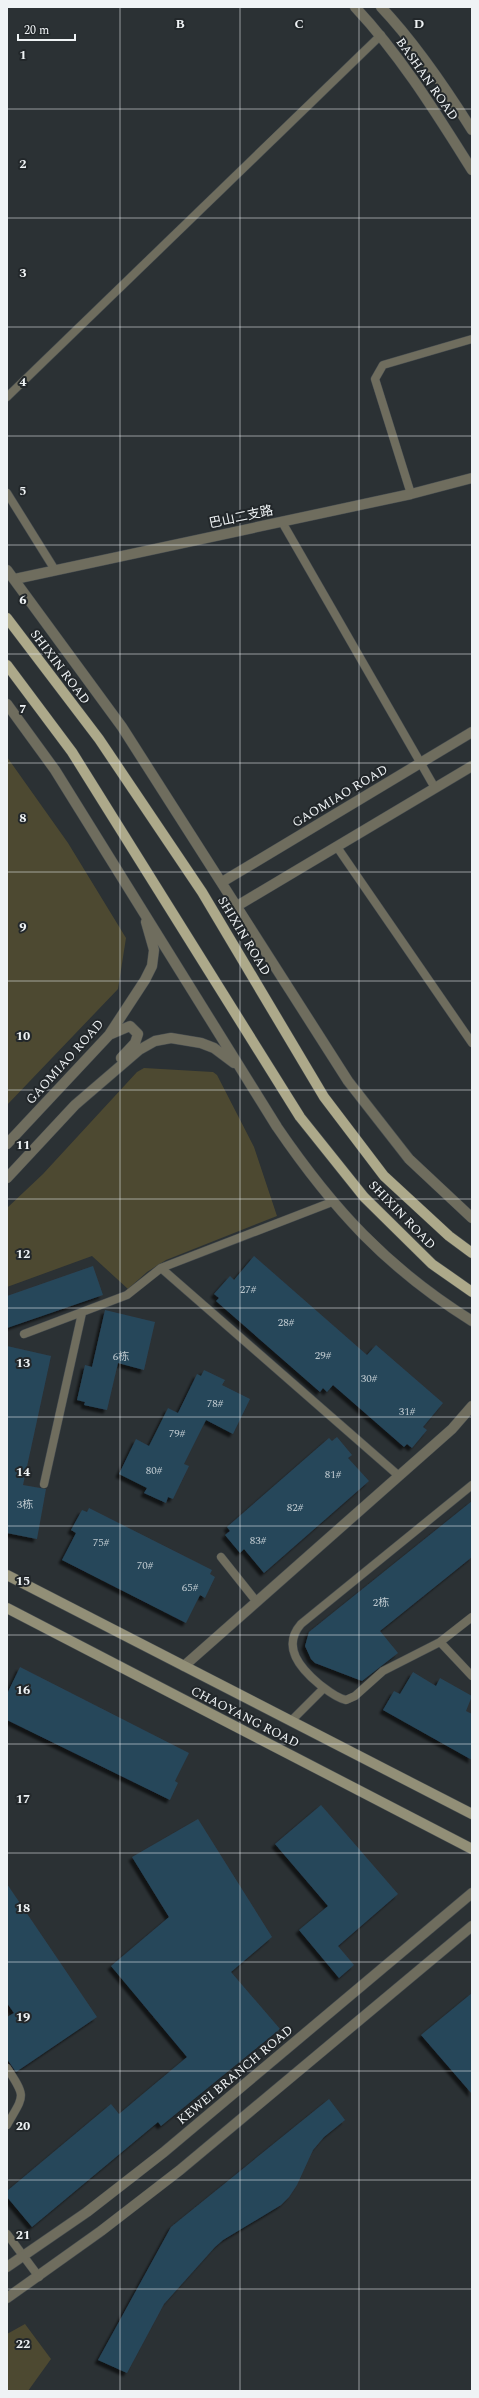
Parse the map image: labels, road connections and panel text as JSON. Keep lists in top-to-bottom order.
{
  "streets": {
    "main road": ["SHIXIN ROAD", "CHAOYANG ROAD"],
    "street": [
      "BASHAN ROAD",
      "巴山二支路",
      "GAOMIAO ROAD",
      "KEWEI BRANCH ROAD"
    ]
  },
  "house_numbers": [
    "27#",
    "28#",
    "29#",
    "6栋",
    "30#",
    "78#",
    "31#",
    "79#",
    "80#",
    "81#",
    "3栋",
    "82#",
    "83#",
    "75#",
    "70#",
    "65#",
    "2栋"
  ],
  "scale_bar": "20 m",
  "grid": {
    "columns": ["B", "C", "D"],
    "rows": [
      "1",
      "2",
      "3",
      "4",
      "5",
      "6",
      "7",
      "8",
      "9",
      "10",
      "11",
      "12",
      "13",
      "14",
      "15",
      "16",
      "17",
      "18",
      "19",
      "20",
      "21",
      "22"
    ]
  }
}
